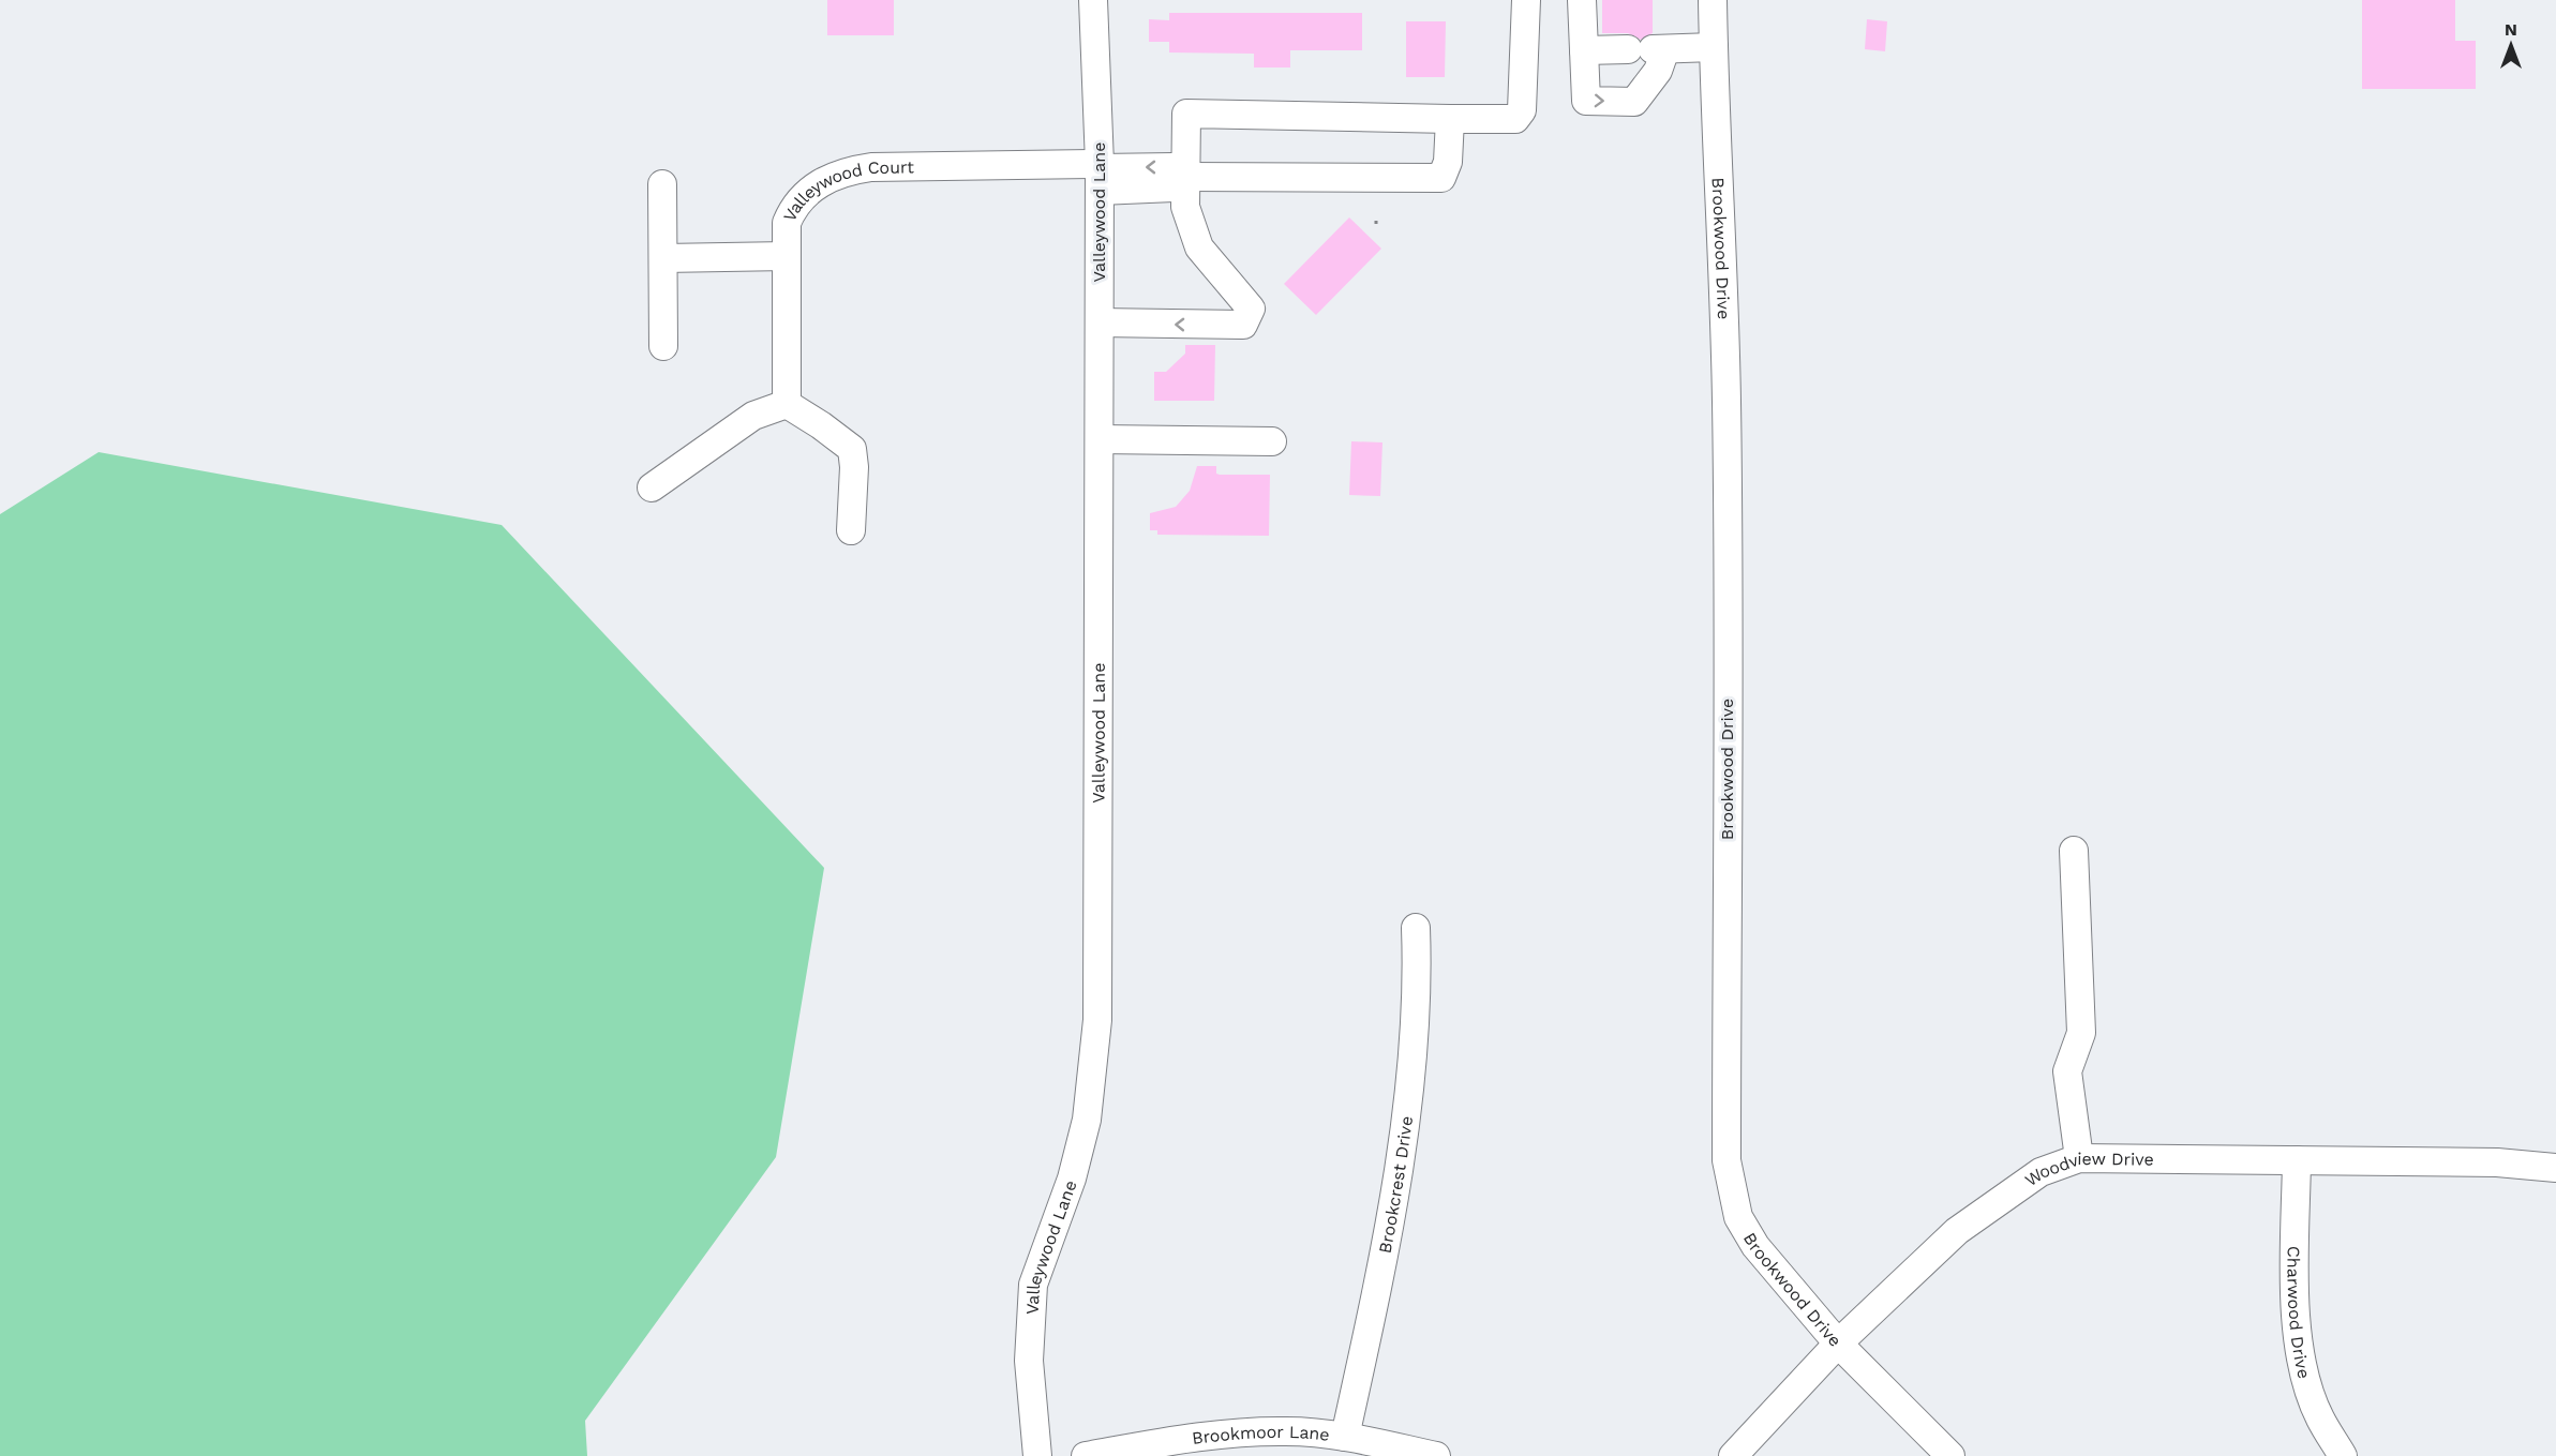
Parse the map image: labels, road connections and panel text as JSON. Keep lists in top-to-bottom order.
{
  "streets": {
    "street": [
      "Valleywood Court",
      "Valleywood Lane",
      "Brookwood Drive",
      "Woodview Drive",
      "Brookcrest Drive",
      "Charwood Drive",
      "Brookmoor Lane"
    ]
  },
  "crossings": [
    ["Valleywood Court", "Valleywood Lane"],
    ["Brookwood Drive", "Woodview Drive"],
    ["Woodview Drive", "Charwood Drive"],
    ["Brookcrest Drive", "Brookmoor Lane"]
  ],
  "north": "top"
}
